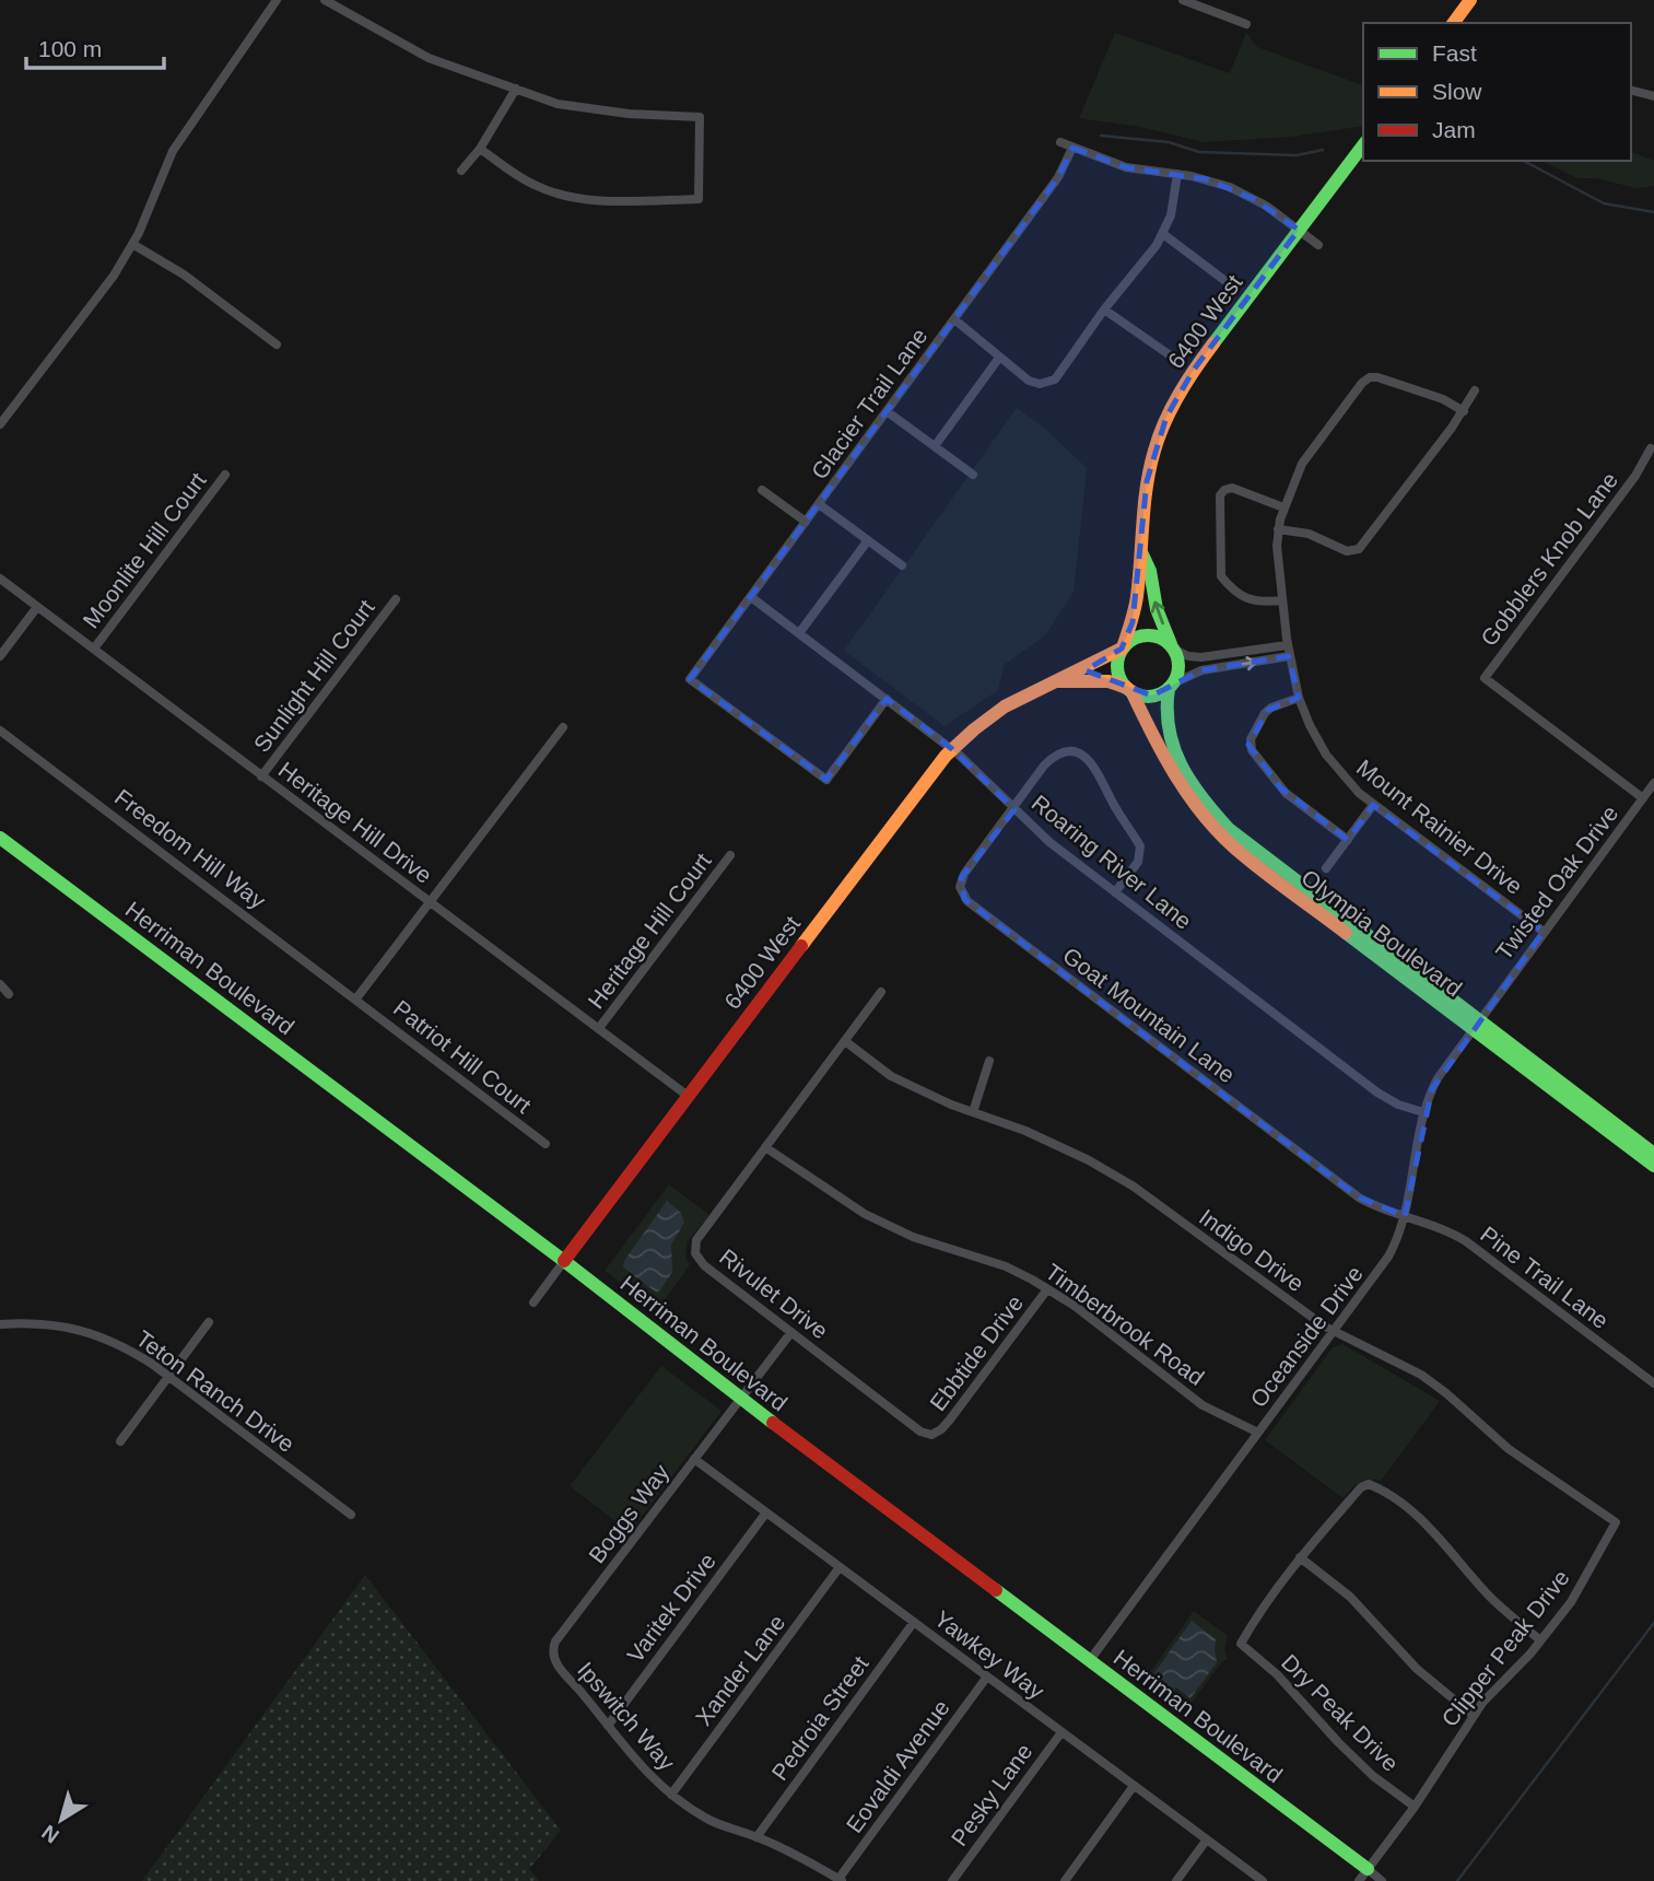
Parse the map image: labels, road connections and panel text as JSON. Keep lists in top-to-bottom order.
{
  "streets": {
    "street": [
      "6400 West",
      "Glacier Trail Lane",
      "Moonlite Hill Court",
      "Gobblers Knob Lane",
      "Sunlight Hill Court",
      "Heritage Hill Drive",
      "Mount Rainier Drive",
      "Freedom Hill Way",
      "Roaring River Lane",
      "Twisted Oak Drive",
      "Heritage Hill Court",
      "Olympia Boulevard",
      "Herriman Boulevard",
      "Goat Mountain Lane",
      "Patriot Hill Court",
      "Indigo Drive",
      "Pine Trail Lane",
      "Rivulet Drive",
      "Timberbrook Road",
      "Oceanside Drive",
      "Ebbtide Drive",
      "Teton Ranch Drive",
      "Boggs Way",
      "Varitek Drive",
      "Clipper Peak Drive",
      "Yawkey Way",
      "Xander Lane",
      "Dry Peak Drive",
      "Ipswitch Way",
      "Pedroia Street",
      "Eovaldi Avenue",
      "Pesky Lane"
    ]
  },
  "crossings": [
    ["6400 West", "Heritage Hill Drive"],
    ["6400 West", "Roaring River Lane"],
    ["6400 West", "Olympia Boulevard"],
    ["6400 West", "Herriman Boulevard"],
    ["Glacier Trail Lane", "Roaring River Lane"],
    ["Moonlite Hill Court", "Heritage Hill Drive"],
    ["Gobblers Knob Lane", "Twisted Oak Drive"],
    ["Sunlight Hill Court", "Heritage Hill Drive"],
    ["Heritage Hill Drive", "Heritage Hill Court"],
    ["Mount Rainier Drive", "Twisted Oak Drive"],
    ["Freedom Hill Way", "Patriot Hill Court"],
    ["Roaring River Lane", "Goat Mountain Lane"],
    ["Roaring River Lane", "Oceanside Drive"],
    ["Twisted Oak Drive", "Oceanside Drive"],
    ["Olympia Boulevard", "Oceanside Drive"],
    ["Herriman Boulevard", "Oceanside Drive"],
    ["Herriman Boulevard", "Boggs Way"],
    ["Herriman Boulevard", "Clipper Peak Drive"],
    ["Goat Mountain Lane", "Pine Trail Lane"],
    ["Goat Mountain Lane", "Oceanside Drive"],
    ["Indigo Drive", "Rivulet Drive"],
    ["Indigo Drive", "Oceanside Drive"],
    ["Indigo Drive", "Clipper Peak Drive"],
    ["Pine Trail Lane", "Oceanside Drive"],
    ["Rivulet Drive", "Timberbrook Road"],
    ["Rivulet Drive", "Ebbtide Drive"],
    ["Rivulet Drive", "Boggs Way"],
    ["Timberbrook Road", "Oceanside Drive"],
    ["Timberbrook Road", "Ebbtide Drive"],
    ["Boggs Way", "Yawkey Way"],
    ["Boggs Way", "Ipswitch Way"],
    ["Varitek Drive", "Yawkey Way"],
    ["Varitek Drive", "Ipswitch Way"],
    ["Clipper Peak Drive", "Dry Peak Drive"],
    ["Yawkey Way", "Xander Lane"],
    ["Yawkey Way", "Pedroia Street"],
    ["Yawkey Way", "Eovaldi Avenue"],
    ["Yawkey Way", "Pesky Lane"],
    ["Xander Lane", "Ipswitch Way"],
    ["Ipswitch Way", "Pedroia Street"],
    ["Ipswitch Way", "Eovaldi Avenue"]
  ],
  "legend": ["Fast", "Slow", "Jam"],
  "scale_bar": "100 m",
  "north": "bottom left"
}
